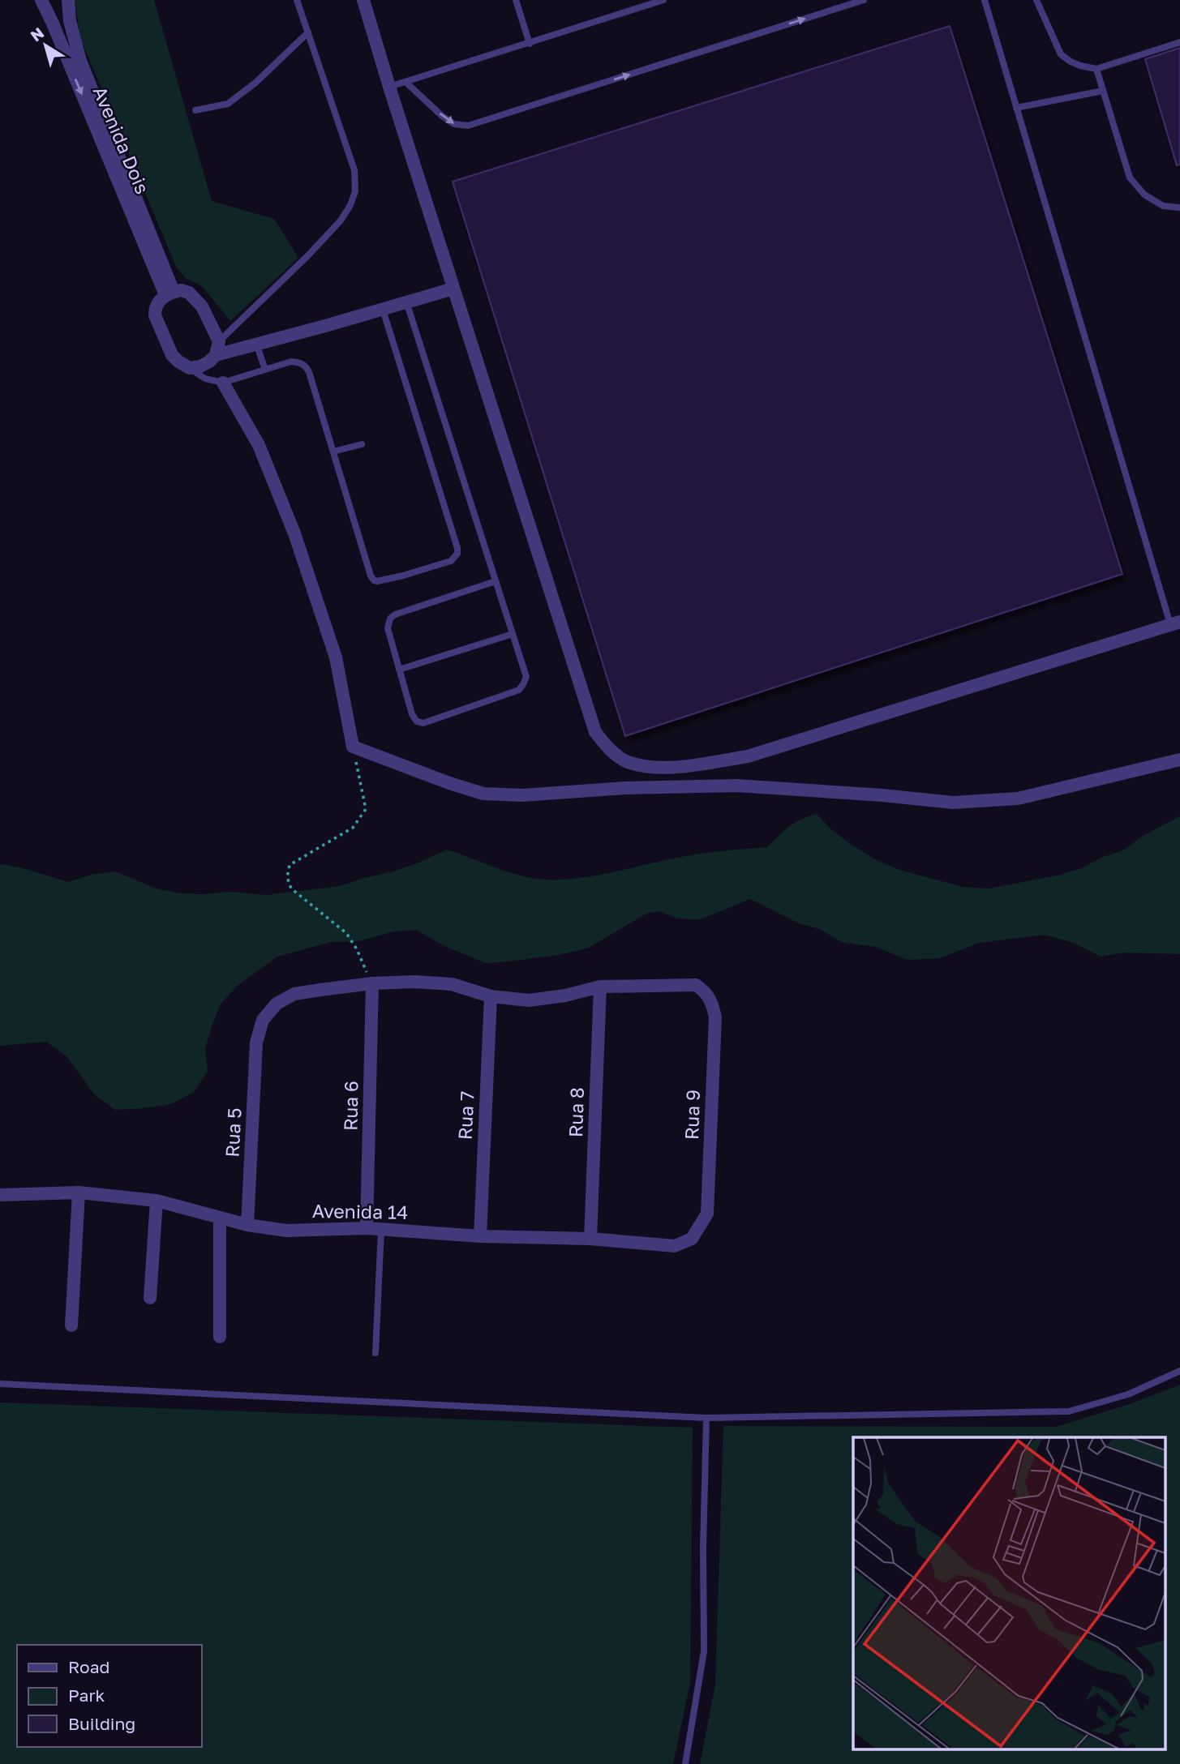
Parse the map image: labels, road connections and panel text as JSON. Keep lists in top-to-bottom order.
{
  "streets": {
    "street": [
      "Avenida Dois",
      "Rua 6",
      "Rua 8",
      "Rua 9",
      "Rua 7",
      "Rua 5",
      "Avenida 14"
    ]
  },
  "crossings": [
    ["Rua 6", "Rua 5"],
    ["Rua 6", "Avenida 14"],
    ["Rua 8", "Rua 5"],
    ["Rua 8", "Avenida 14"],
    ["Rua 9", "Rua 5"],
    ["Rua 9", "Avenida 14"],
    ["Rua 7", "Rua 5"],
    ["Rua 7", "Avenida 14"],
    ["Rua 5", "Avenida 14"]
  ],
  "legend": ["Road", "Park", "Building"],
  "north": "top left"
}
